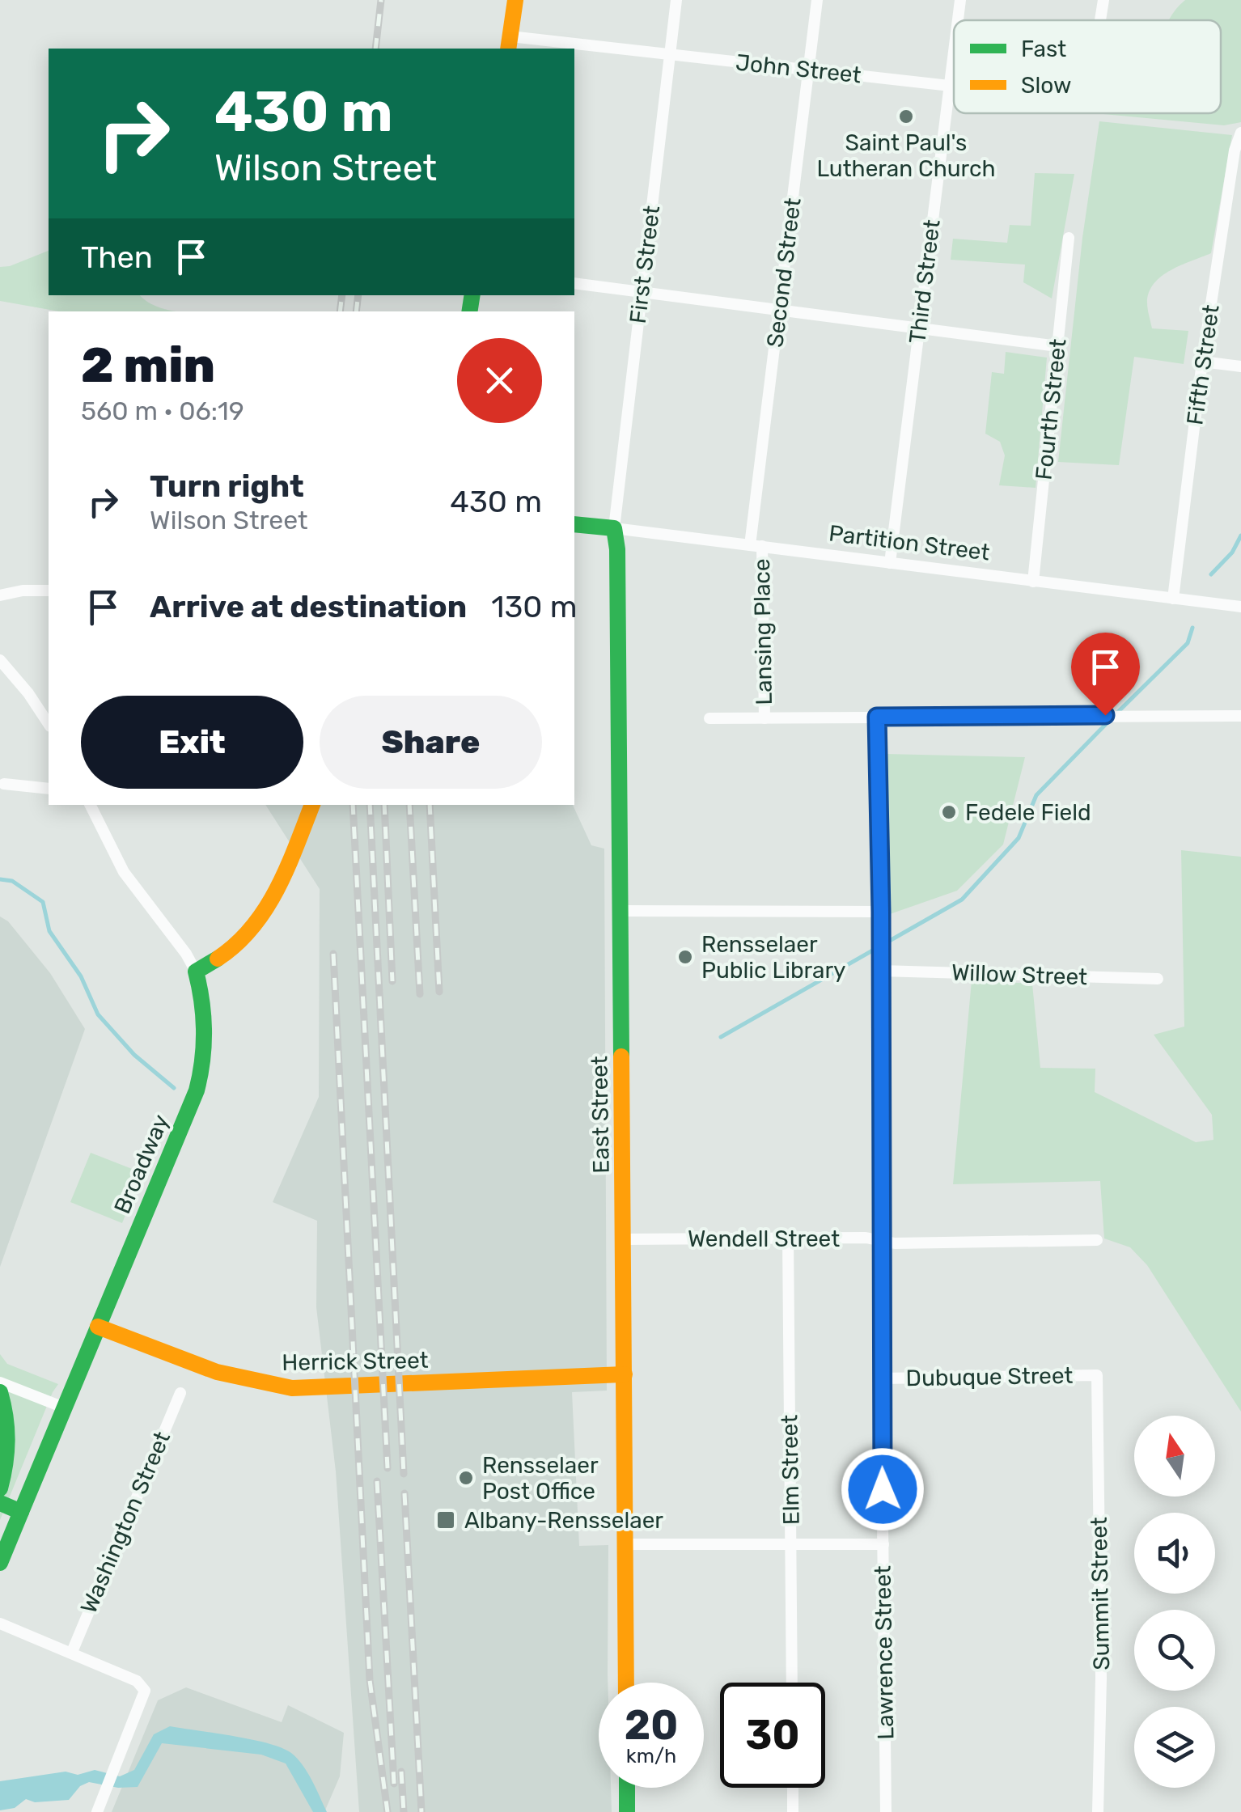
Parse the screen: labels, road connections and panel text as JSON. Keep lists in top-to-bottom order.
{
  "streets": {
    "street": [
      "John Street",
      "First Street",
      "Second Street",
      "Third Street",
      "Fifth Street",
      "Fourth Street",
      "Partition Street",
      "Lansing Place",
      "Willow Street",
      "East Street",
      "Broadway",
      "Wendell Street",
      "Herrick Street",
      "Dubuque Street",
      "Elm Street",
      "Washington Street",
      "Summit Street",
      "Lawrence Street"
    ]
  },
  "crossings": [
    ["John Street", "First Street"],
    ["John Street", "Second Street"],
    ["John Street", "Third Street"],
    ["First Street", "Partition Street"],
    ["First Street", "East Street"],
    ["Second Street", "Partition Street"],
    ["Second Street", "Lansing Place"],
    ["Third Street", "Partition Street"],
    ["Fifth Street", "Partition Street"],
    ["Fourth Street", "Partition Street"],
    ["Partition Street", "Lansing Place"],
    ["Partition Street", "East Street"],
    ["Willow Street", "Lawrence Street"],
    ["East Street", "Wendell Street"],
    ["East Street", "Herrick Street"],
    ["Broadway", "Herrick Street"],
    ["Wendell Street", "Elm Street"],
    ["Wendell Street", "Lawrence Street"],
    ["Dubuque Street", "Summit Street"],
    ["Dubuque Street", "Lawrence Street"]
  ],
  "places": {
    "other": [
      "Saint Paul's Lutheran Church",
      "Fedele Field",
      "Rensselaer Public Library",
      "Rensselaer Post Office"
    ],
    "transit": ["Albany-Rensselaer"]
  },
  "legend": ["Fast", "Slow"],
  "north": "top",
  "page": {
    "turn": ["430 m", "Wilson Street"],
    "then": "Then",
    "heading": ["2 min", "560 m · 06:19"],
    "list": [
      {
        "name": "Turn right",
        "note": "Wilson Street",
        "value": "430 m"
      },
      {
        "name": "Arrive at destination",
        "value": "130 m"
      }
    ],
    "buttons": ["Exit", "Share"],
    "speed": "20 km/h",
    "limit": "30"
  }
}
